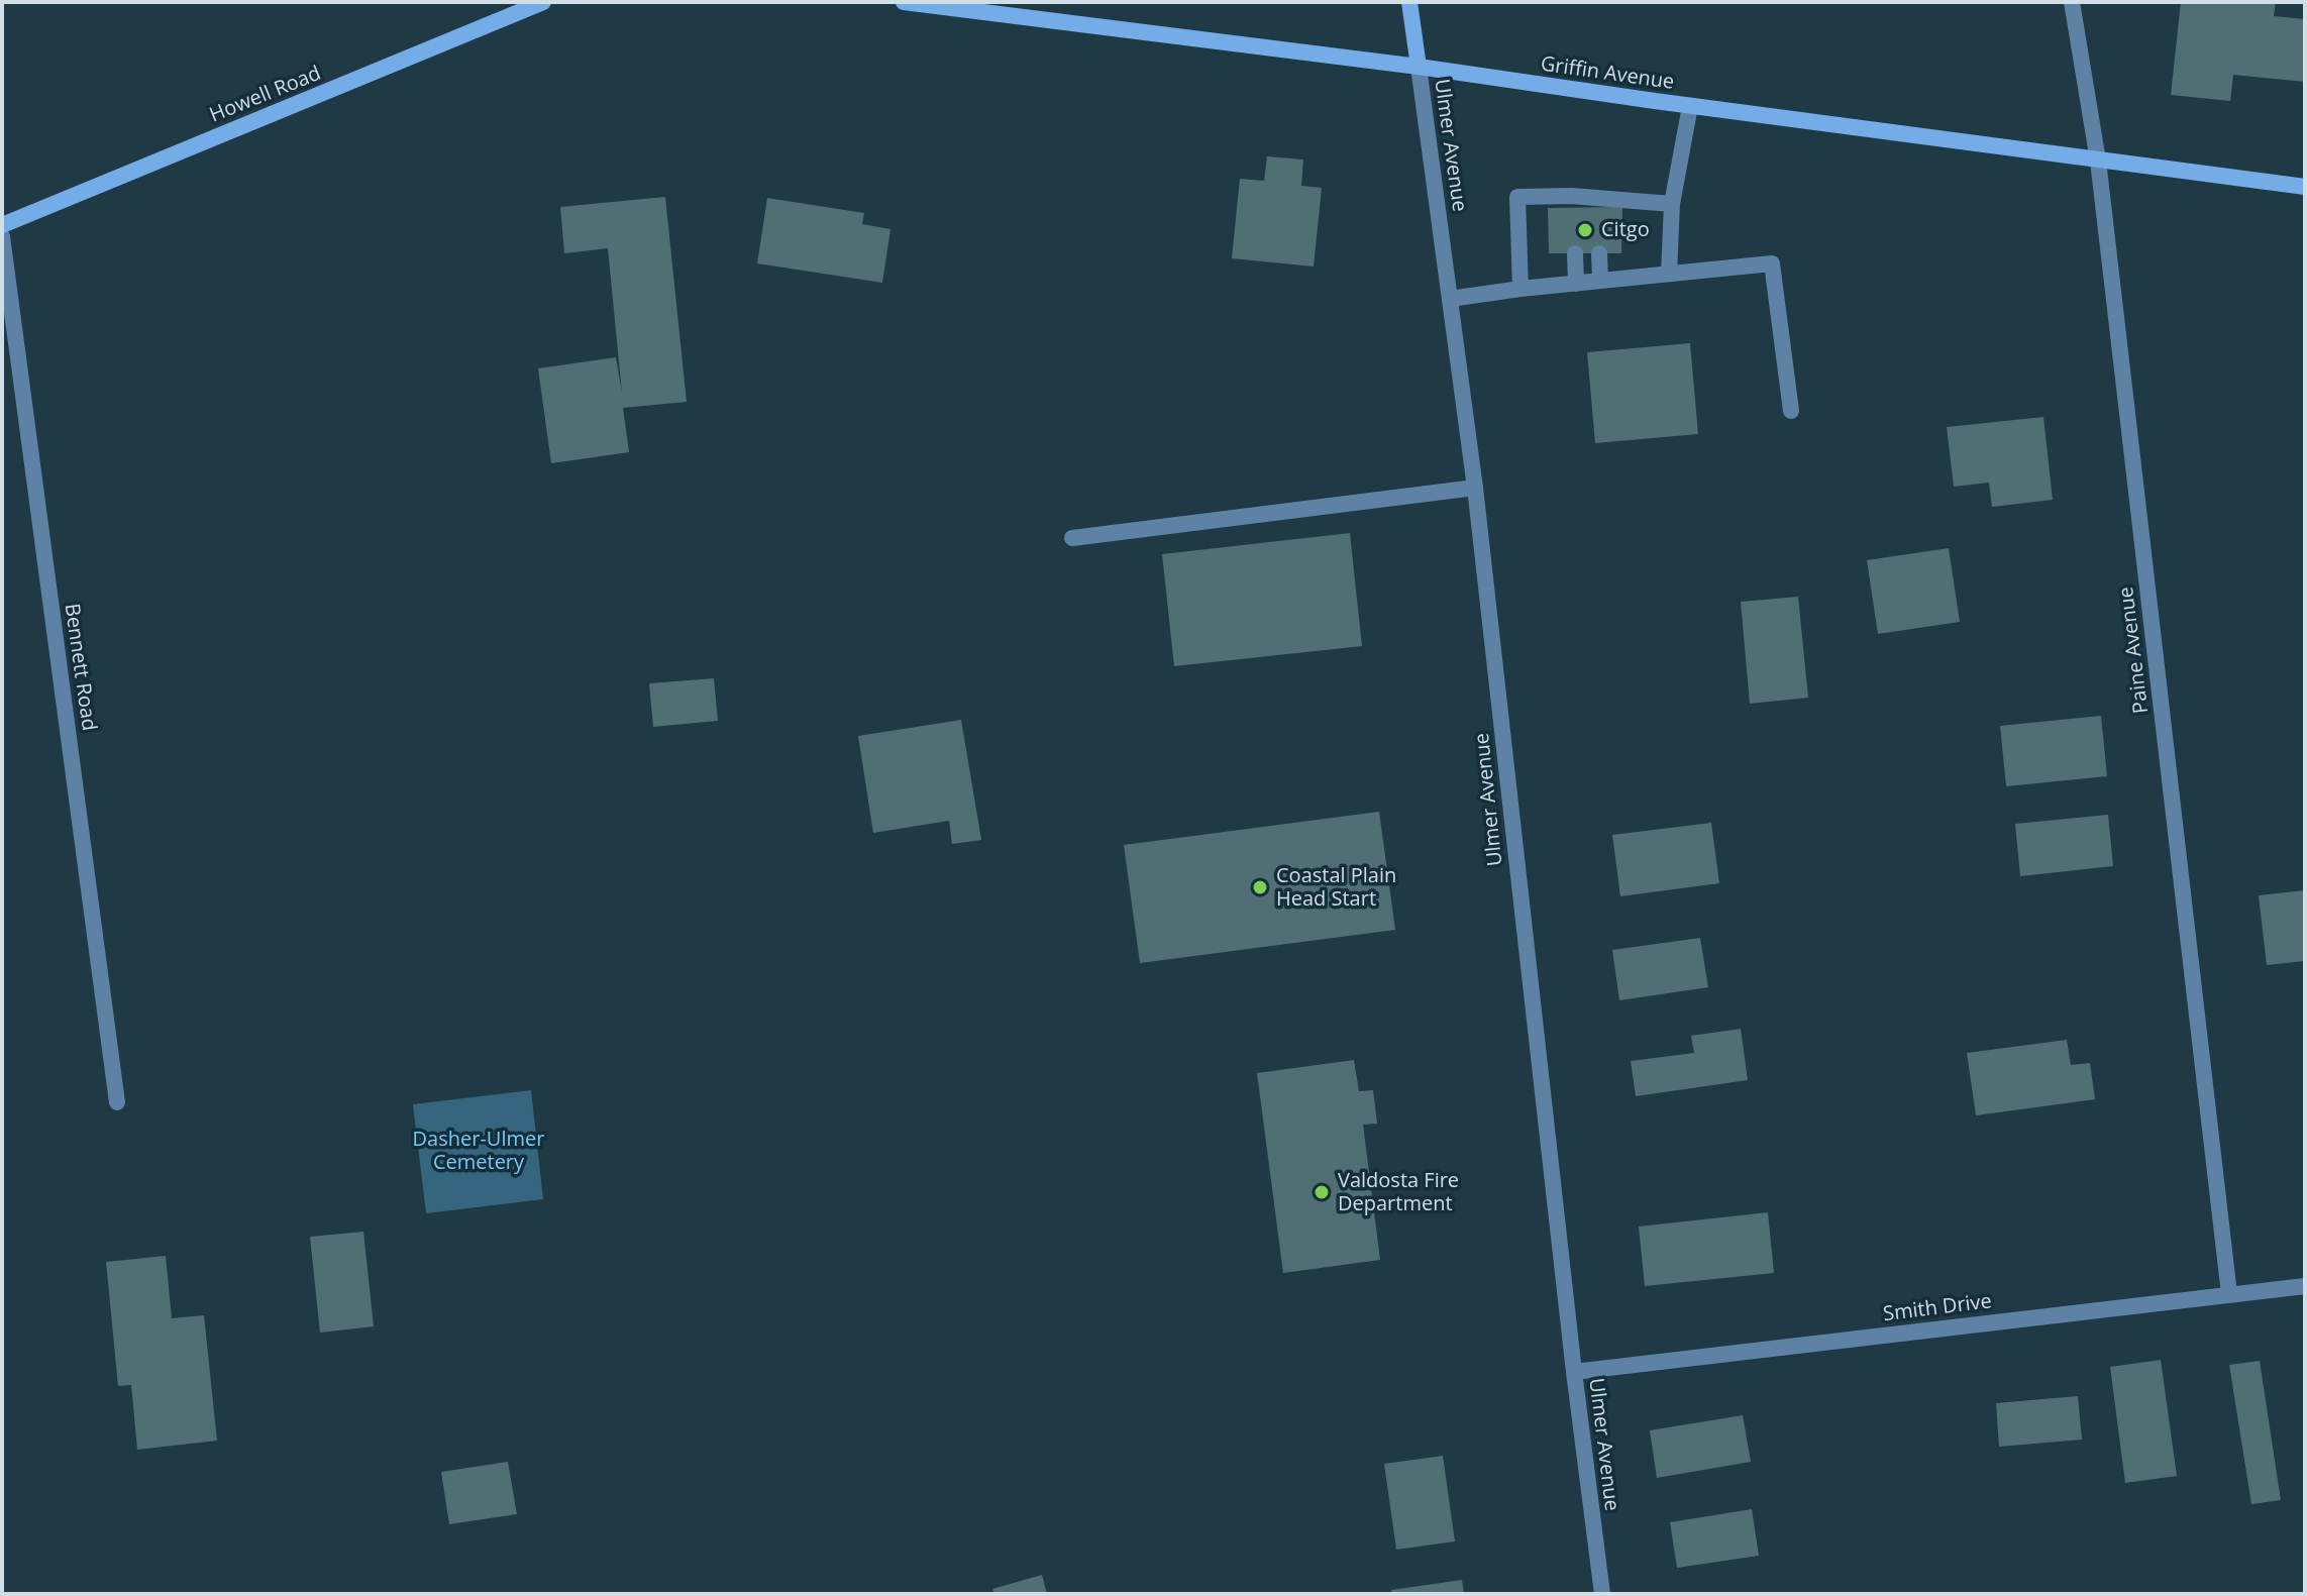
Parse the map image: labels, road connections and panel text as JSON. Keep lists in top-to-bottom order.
{
  "streets": {
    "main road": ["Griffin Avenue", "Howell Road", "Ulmer Avenue"],
    "street": ["Paine Avenue", "Bennett Road", "Smith Drive"]
  },
  "crossings": [
    ["Griffin Avenue", "Ulmer Avenue"],
    ["Griffin Avenue", "Paine Avenue"],
    ["Ulmer Avenue", "Smith Drive"],
    ["Paine Avenue", "Smith Drive"]
  ],
  "parks": ["Dasher-Ulmer Cemetery"],
  "places": ["Citgo", "Coastal Plain Head Start", "Valdosta Fire Department"]
}
